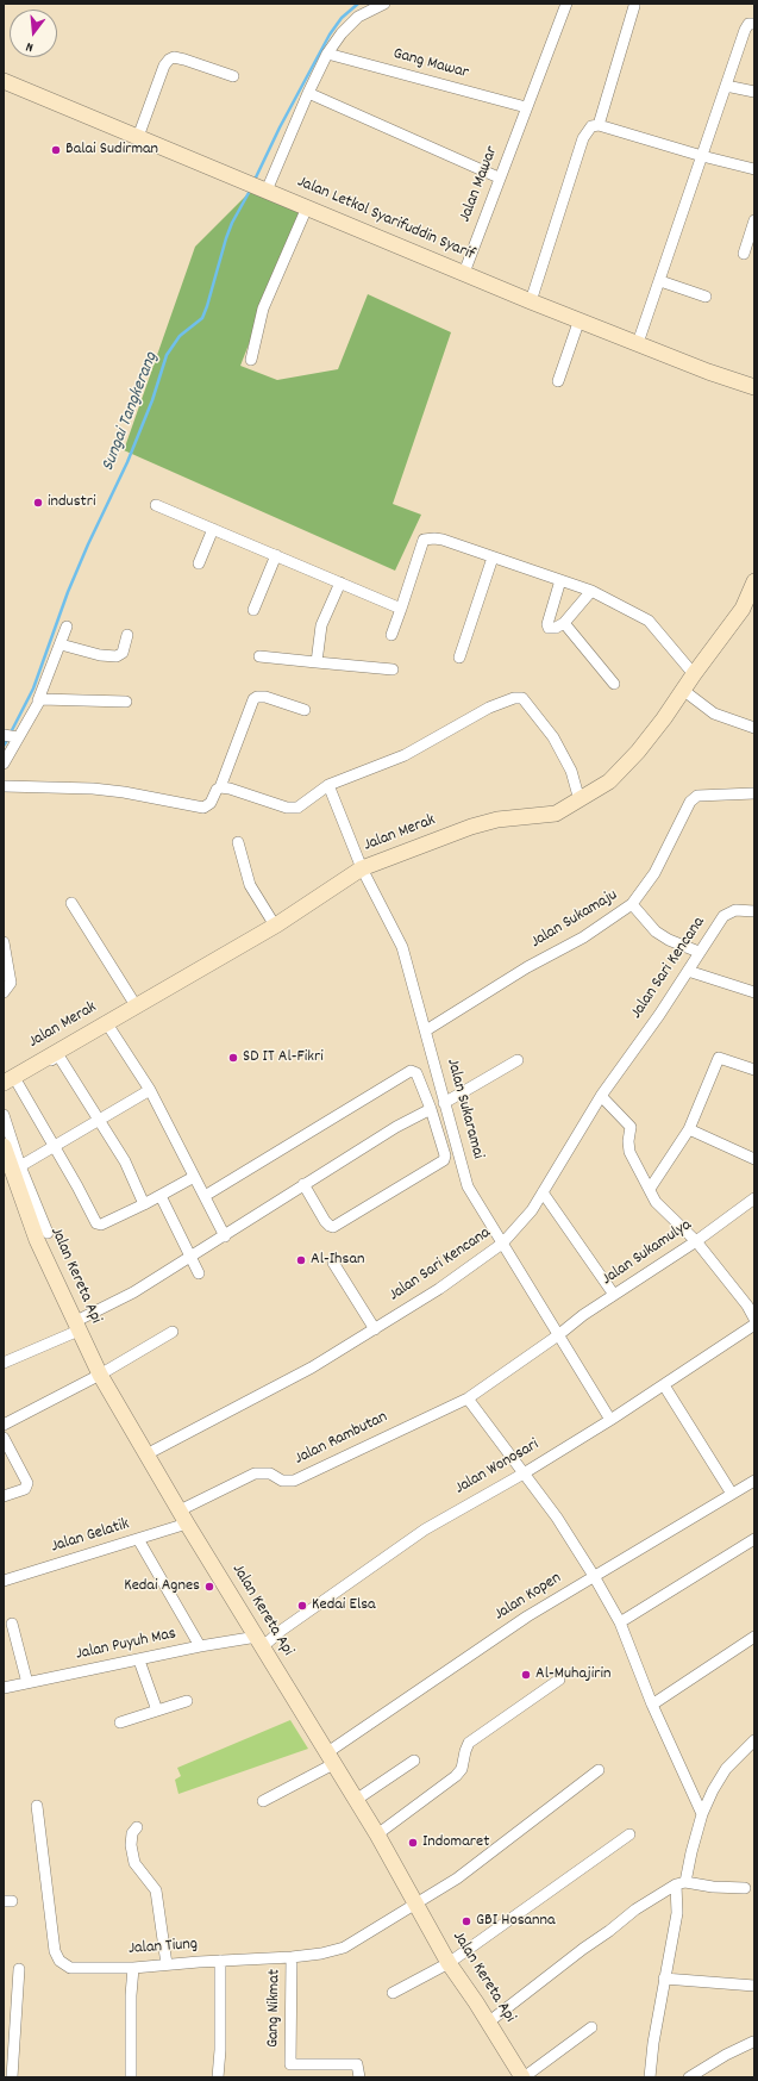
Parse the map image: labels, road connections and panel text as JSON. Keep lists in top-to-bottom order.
{
  "streets": {
    "street": [
      "Gang Mawar",
      "Jalan Mawar",
      "Jalan Letkol Syarifuddin Syarif",
      "Jalan Merak",
      "Jalan Sukamaju",
      "Jalan Sari Kencana",
      "Jalan Sukaramai",
      "Jalan Sukamulya",
      "Jalan Kereta Api",
      "Jalan Rambutan",
      "Jalan Wonosari",
      "Jalan Gelatik",
      "Jalan Kopen",
      "Jalan Puyuh Mas",
      "Jalan Tiung",
      "Gang Nikmat"
    ]
  },
  "crossings": [
    ["Gang Mawar", "Jalan Mawar"],
    ["Jalan Mawar", "Jalan Letkol Syarifuddin Syarif"],
    ["Jalan Merak", "Jalan Sukaramai"],
    ["Jalan Sukamaju", "Jalan Sukaramai"],
    ["Jalan Sari Kencana", "Jalan Sukaramai"],
    ["Jalan Sari Kencana", "Jalan Kereta Api"],
    ["Jalan Sukaramai", "Jalan Sukamulya"],
    ["Jalan Sukaramai", "Jalan Wonosari"],
    ["Jalan Sukamulya", "Jalan Rambutan"],
    ["Jalan Kereta Api", "Jalan Rambutan"],
    ["Jalan Kereta Api", "Jalan Wonosari"],
    ["Jalan Kereta Api", "Jalan Gelatik"],
    ["Jalan Kereta Api", "Jalan Kopen"],
    ["Jalan Kereta Api", "Jalan Puyuh Mas"],
    ["Jalan Kereta Api", "Jalan Tiung"],
    ["Jalan Rambutan", "Jalan Gelatik"],
    ["Jalan Wonosari", "Jalan Puyuh Mas"],
    ["Jalan Tiung", "Gang Nikmat"]
  ],
  "water": ["Sungai Tangkerang"],
  "places": [
    "Balai Sudirman",
    "industri",
    "SD IT Al-Fikri",
    "Al-Ihsan",
    "Kedai Agnes",
    "Kedai Elsa",
    "Al-Muhajirin",
    "Indomaret",
    "GBI Hosanna"
  ],
  "north": "bottom"
}
